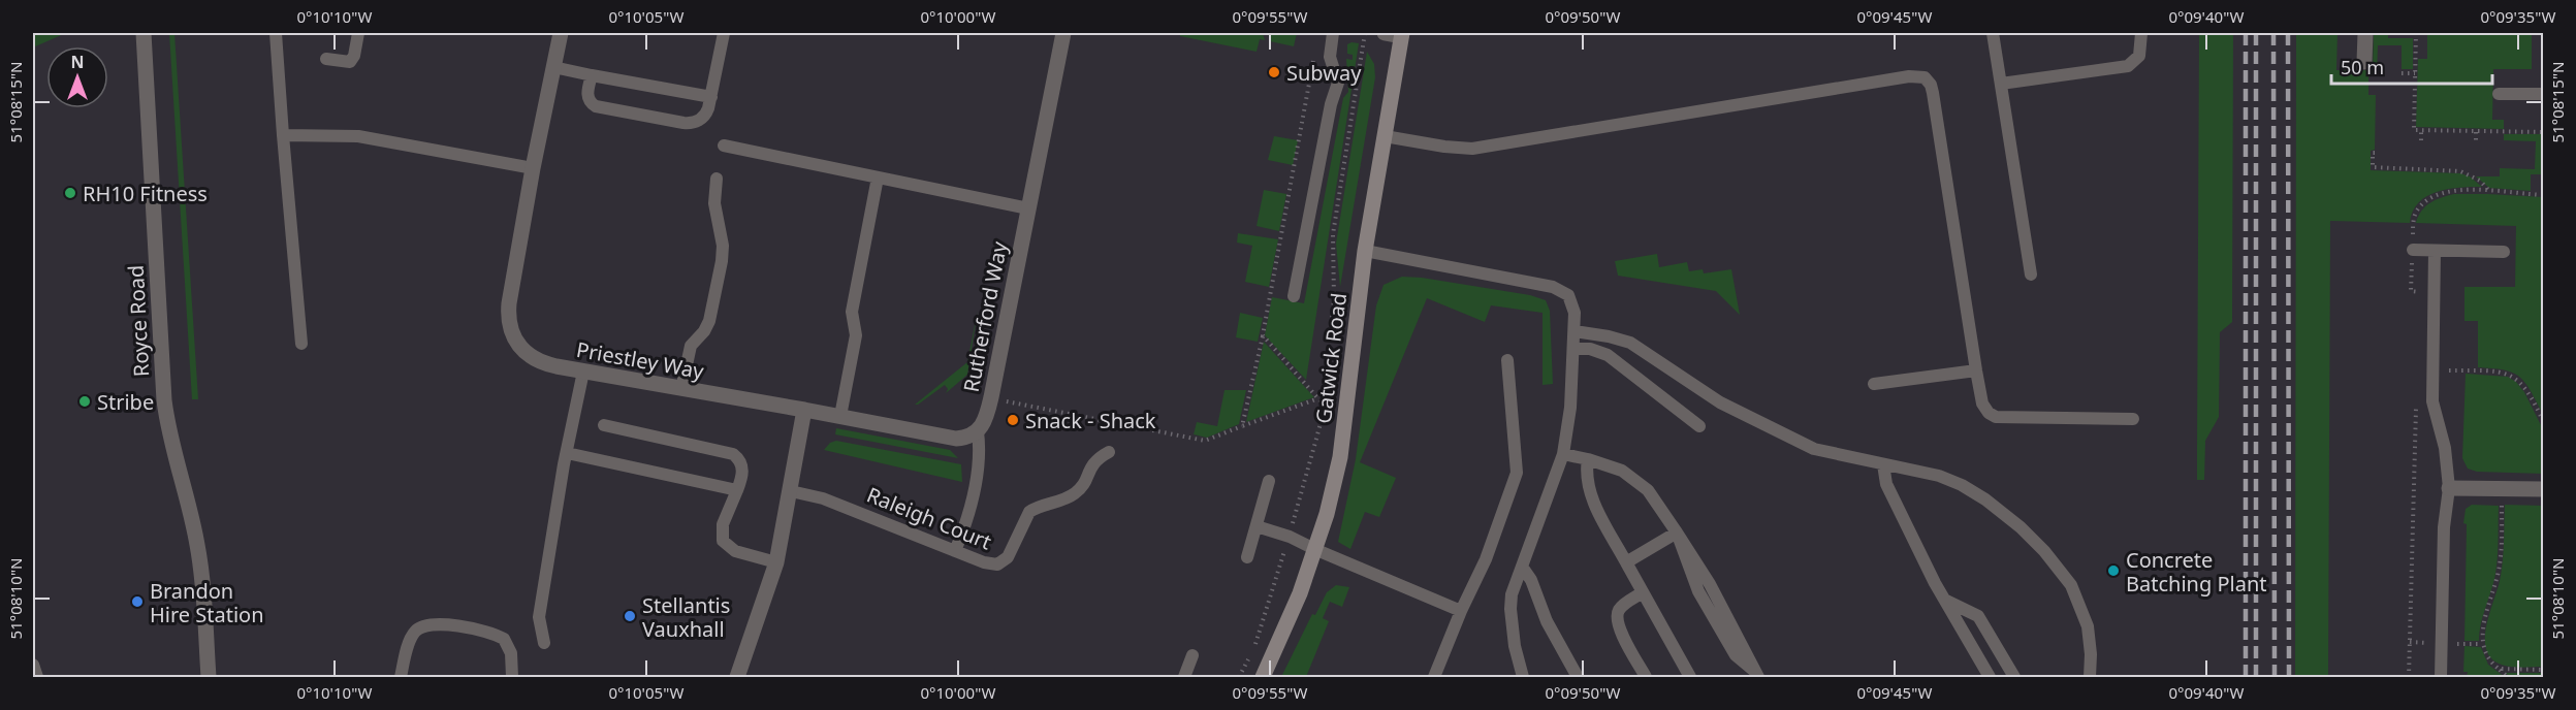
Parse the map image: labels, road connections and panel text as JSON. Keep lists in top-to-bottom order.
{
  "streets": {
    "street": [
      "Rutherford Way",
      "Royce Road",
      "Gatwick Road",
      "Priestley Way"
    ],
    "lane": ["Raleigh Court"]
  },
  "places": [
    "Subway",
    "RH10 Fitness",
    "Stribe",
    "Snack - Shack",
    "Concrete Batching Plant",
    "Brandon Hire Station",
    "Stellantis Vauxhall"
  ],
  "scale_bar": "50 m",
  "north": "top",
  "coordinates": [
    "0°10'10\"W",
    "0°10'05\"W",
    "0°10'00\"W",
    "0°09'55\"W",
    "0°09'50\"W",
    "0°09'45\"W",
    "0°09'40\"W",
    "0°09'35\"W",
    "51°08'15\"N",
    "51°08'10\"N"
  ]
}
